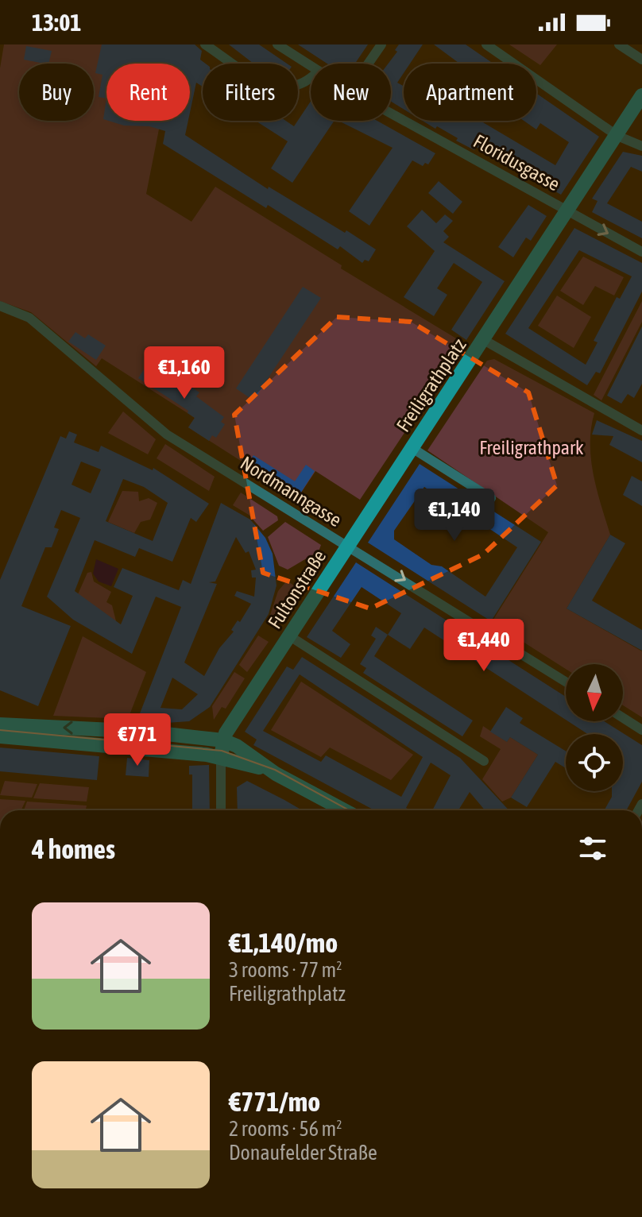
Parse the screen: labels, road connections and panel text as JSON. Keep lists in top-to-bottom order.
{
  "streets": {
    "street": [
      "Floridusgasse",
      "Freiligrathplatz",
      "Nordmanngasse",
      "Fultonstraße"
    ]
  },
  "crossings": [
    ["Freiligrathplatz", "Fultonstraße"],
    ["Nordmanngasse", "Fultonstraße"]
  ],
  "one_way": ["Nordmanngasse"],
  "parks": ["Freiligrathpark"],
  "north": "bottom",
  "page": {
    "status": "13:01",
    "chip": [
      "Buy",
      "Rent",
      "Filters",
      "New",
      "Apartment"
    ],
    "price": [
      "€1,160",
      "€1,140",
      "€1,440",
      "€771"
    ],
    "heading": "4 homes",
    "list": [
      {
        "name": "€1,140/mo",
        "note": "3 rooms · 77 m² · Freiligrathplatz"
      },
      {
        "name": "€771/mo",
        "note": "2 rooms · 56 m² · Donaufelder Straße"
      }
    ]
  }
}
